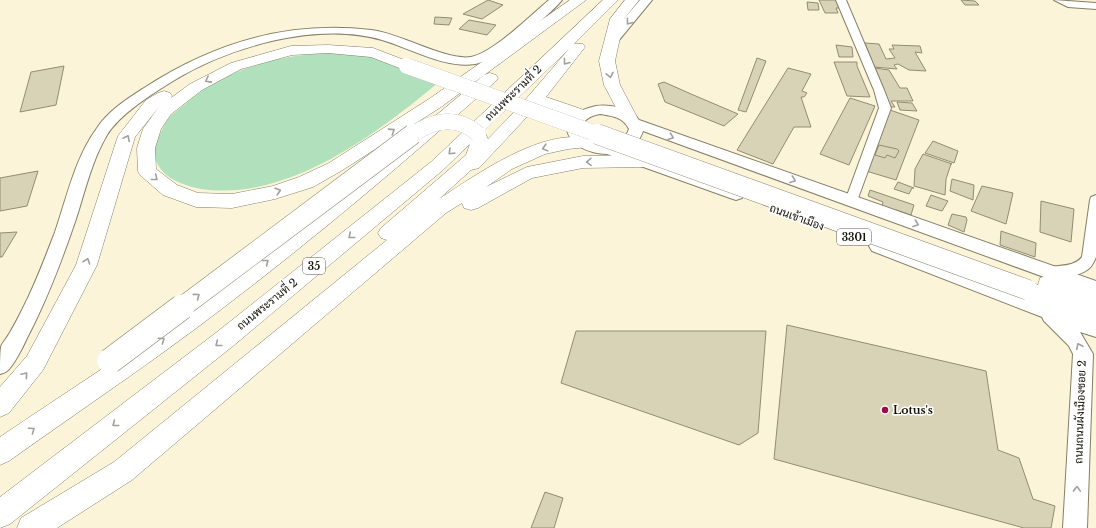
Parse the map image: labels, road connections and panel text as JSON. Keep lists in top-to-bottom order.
{
  "streets": {
    "highway": ["ถนนพระรามที่ 2", "35"],
    "main road": ["ถนนเข้าเมือง", "3301", "ถนนถนนผังเมืองซอย 2"]
  },
  "crossings": [
    ["ถนนเข้าเมือง", "ถนนถนนผังเมืองซอย 2"]
  ],
  "one_way": ["ถนนถนนผังเมืองซอย 2"],
  "places": ["Lotus's"]
}
